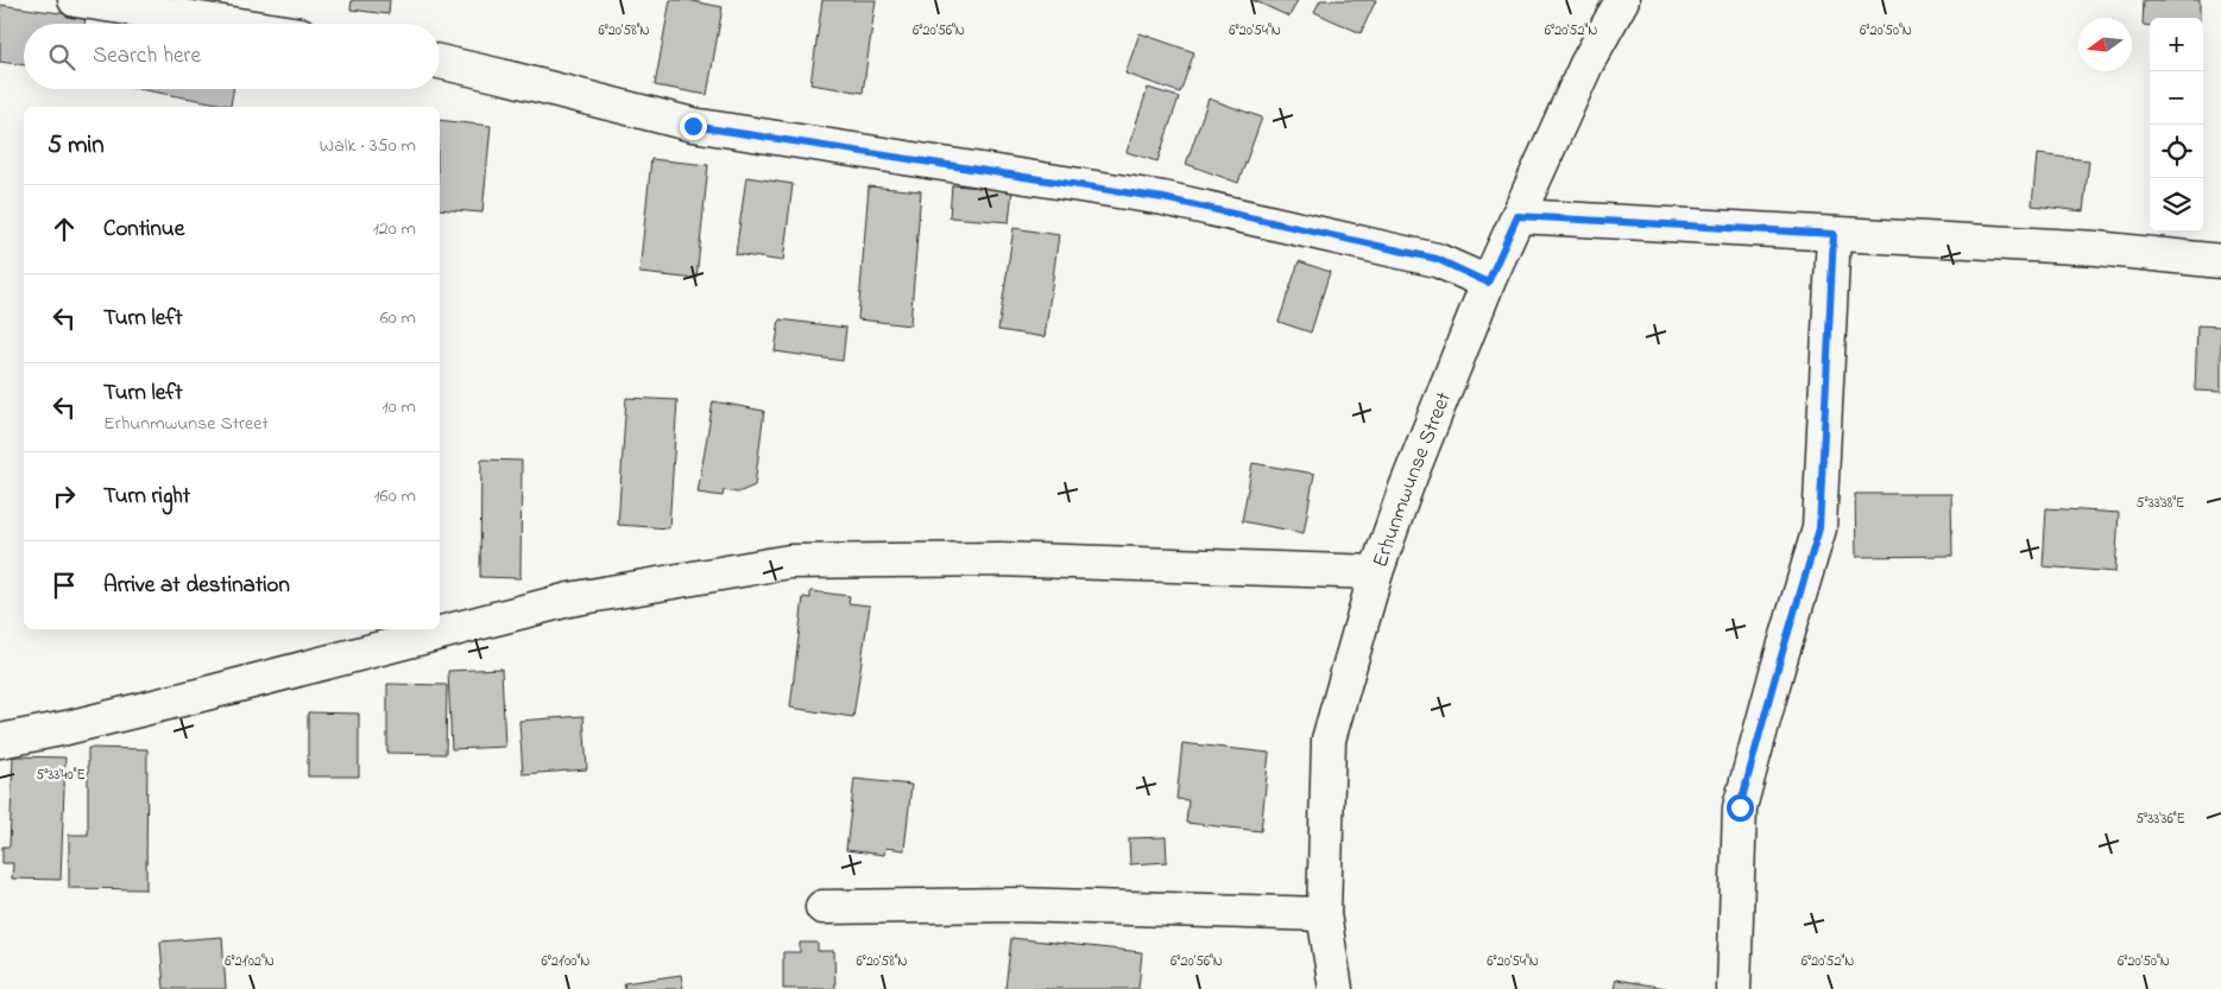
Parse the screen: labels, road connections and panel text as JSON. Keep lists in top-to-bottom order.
{
  "streets": {
    "street": ["Erhunmwunse Street"]
  },
  "north": "left",
  "page": {
    "map_buttons": ["+", "−"],
    "search": "Search here",
    "heading": ["5 min", "Walk · 350 m"],
    "list": [
      ["Continue", "120 m"],
      ["Turn left", "60 m"],
      ["Turn left", "Erhunmwunse Street", "10 m"],
      ["Turn right", "160 m"],
      "Arrive at destination"
    ]
  },
  "coordinates": [
    "6°20'58\"N",
    "6°20'56\"N",
    "6°20'54\"N",
    "6°20'52\"N",
    "6°20'50\"N",
    "5°33'38\"E",
    "5°33'40\"E",
    "5°33'36\"E",
    "6°21'02\"N",
    "6°21'00\"N"
  ]
}
